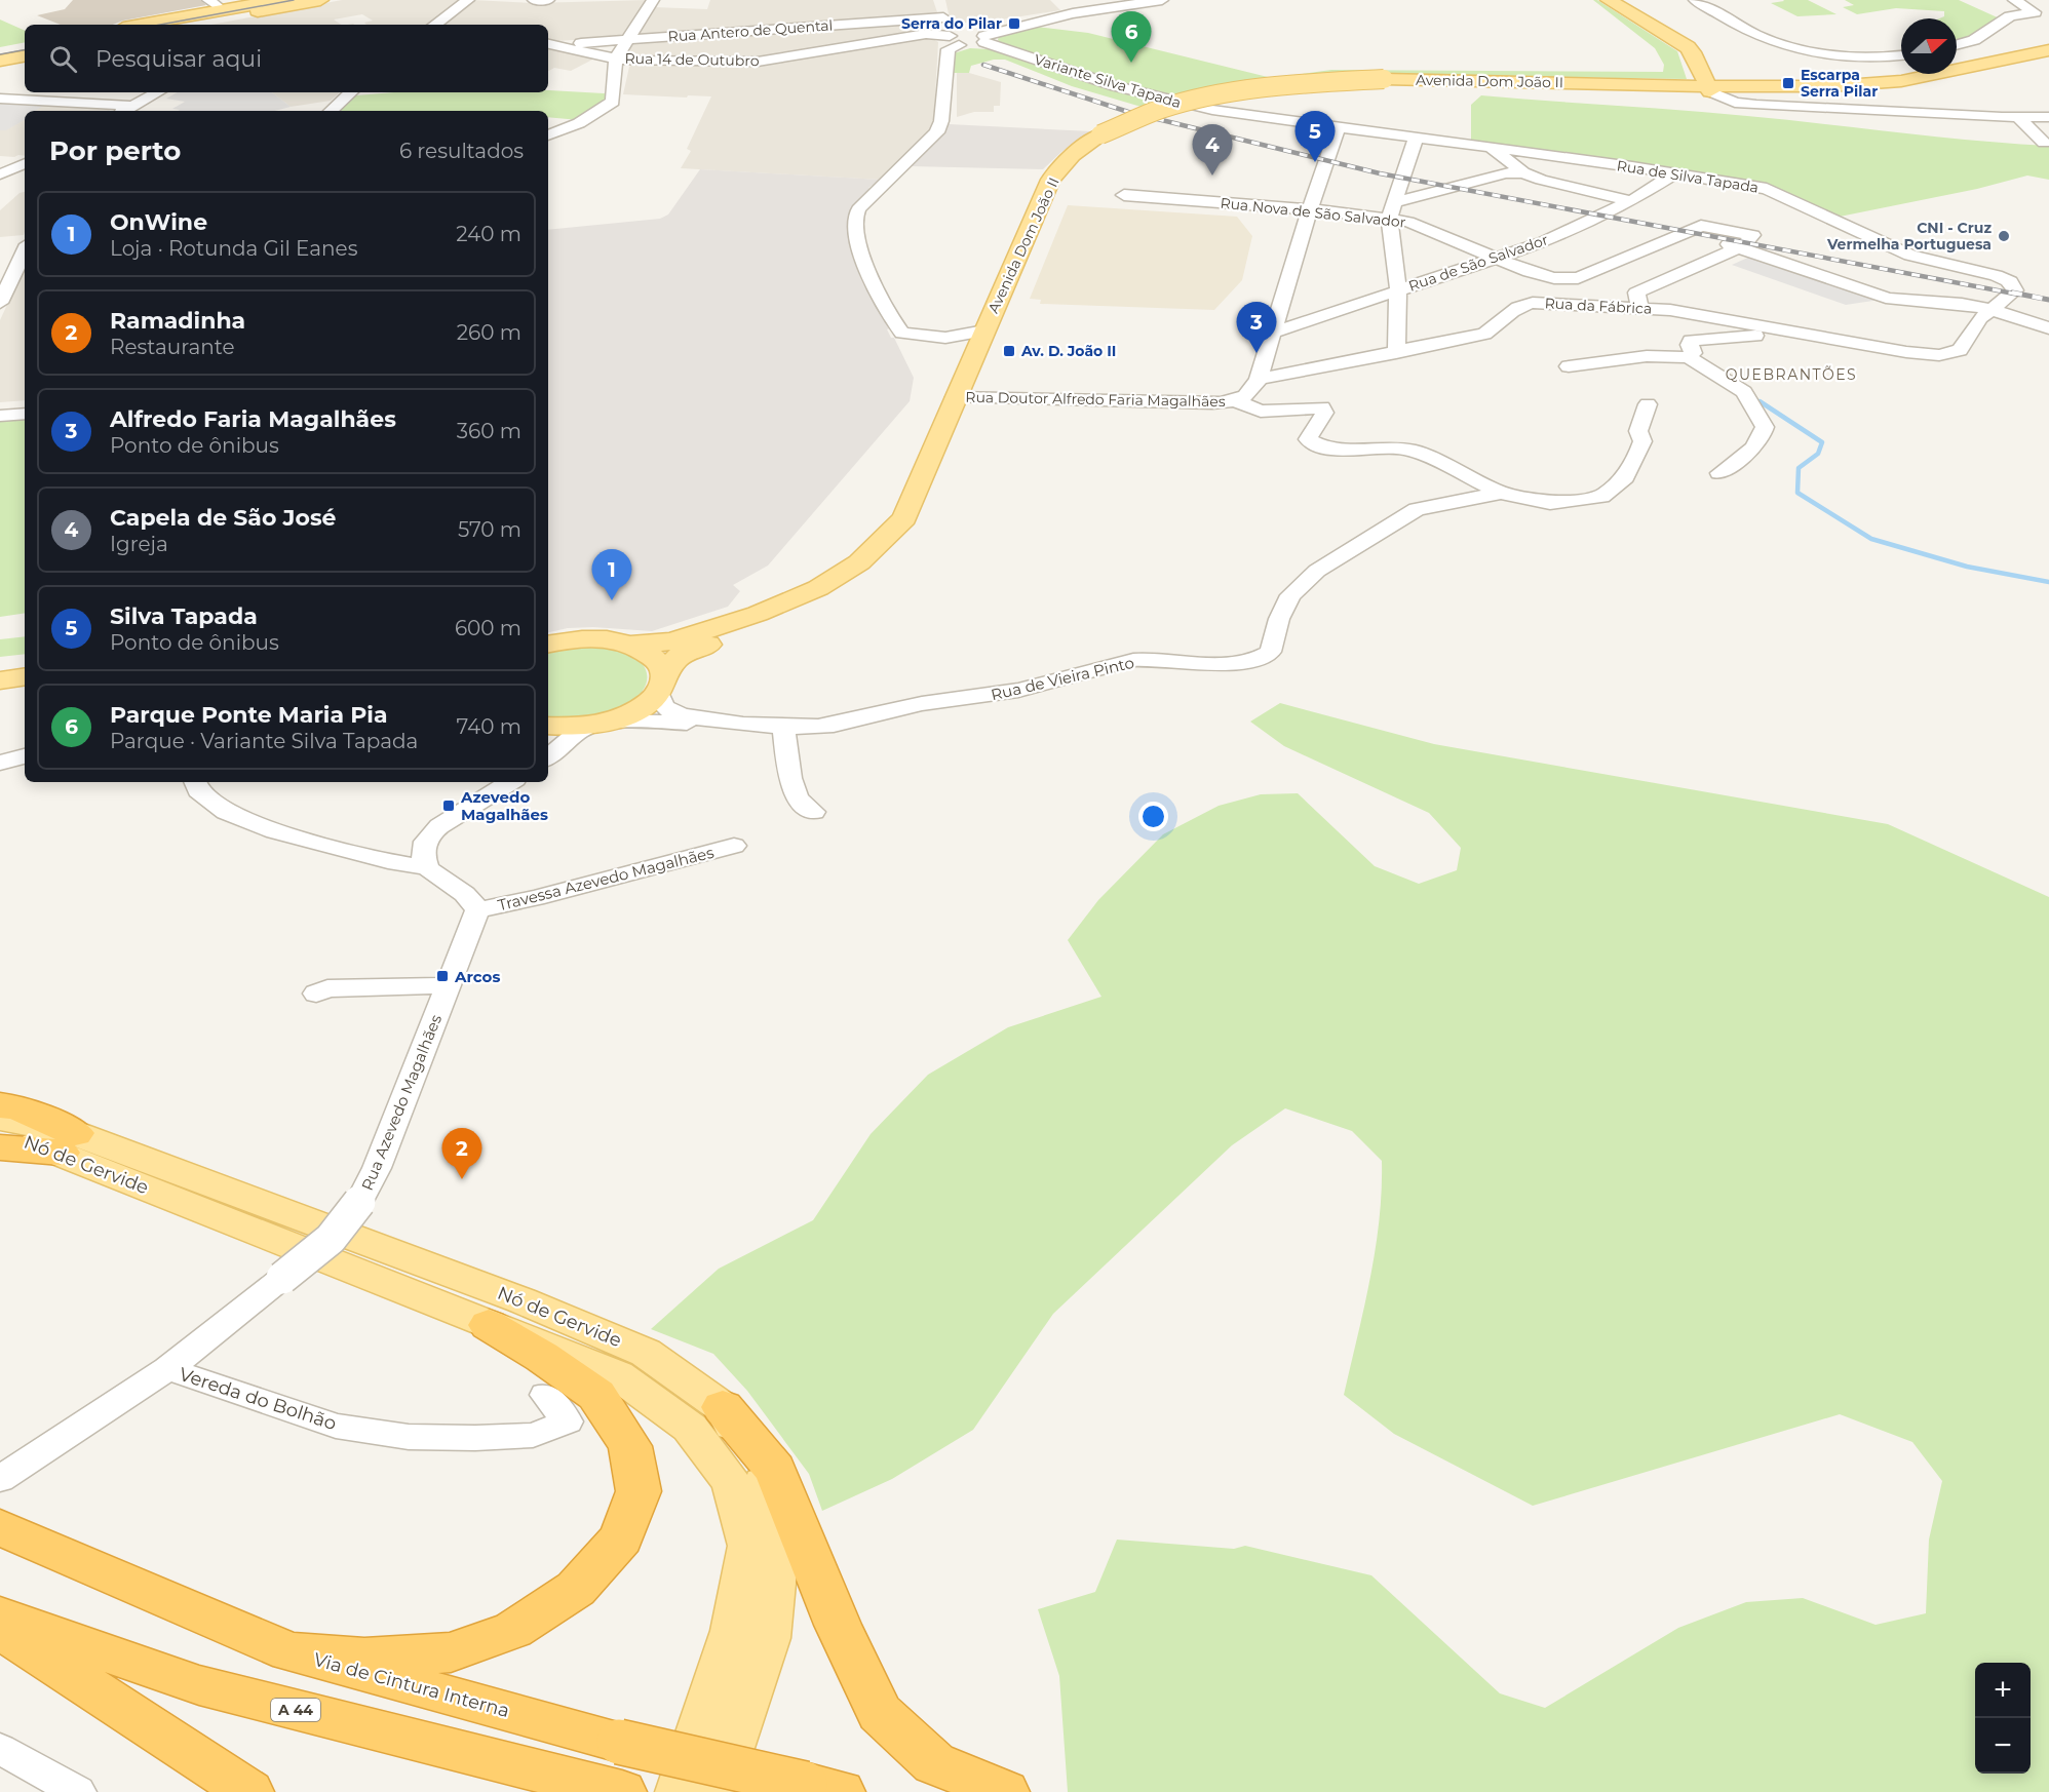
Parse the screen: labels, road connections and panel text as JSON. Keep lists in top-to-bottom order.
{
  "streets": {
    "highway": ["Via de Cintura Interna", "A 44"],
    "main road": ["Avenida Dom João II", "Nó de Gervide"],
    "street": [
      "Rua Antero de Quental",
      "Rua 14 de Outubro",
      "Variante Silva Tapada",
      "Rua de Silva Tapada",
      "Rua Nova de São Salvador",
      "Rua de São Salvador",
      "Rua da Fábrica",
      "Rua Doutor Alfredo Faria Magalhães",
      "Rua de Vieira Pinto",
      "Travessa Azevedo Magalhães",
      "Rua Azevedo Magalhães",
      "Vereda do Bolhão"
    ]
  },
  "crossings": [
    ["Rua Antero de Quental", "Rua 14 de Outubro"],
    ["Rua 14 de Outubro", "Variante Silva Tapada"],
    ["Variante Silva Tapada", "Rua de Silva Tapada"],
    ["Variante Silva Tapada", "Rua Doutor Alfredo Faria Magalhães"],
    ["Avenida Dom João II", "Rua Doutor Alfredo Faria Magalhães"],
    ["Avenida Dom João II", "Rua de Vieira Pinto"],
    ["Rua de Silva Tapada", "Rua de São Salvador"],
    ["Rua Nova de São Salvador", "Rua de São Salvador"],
    ["Rua Nova de São Salvador", "Rua Doutor Alfredo Faria Magalhães"],
    ["Rua de São Salvador", "Rua Doutor Alfredo Faria Magalhães"],
    ["Rua da Fábrica", "Rua Doutor Alfredo Faria Magalhães"],
    ["Travessa Azevedo Magalhães", "Rua Azevedo Magalhães"],
    ["Rua Azevedo Magalhães", "Vereda do Bolhão"]
  ],
  "districts": ["QUEBRANTÕES"],
  "places": {
    "transit": [
      "Serra do Pilar",
      "Escarpa Serra Pilar",
      "Av. D. João II",
      "Azevedo Magalhães",
      "Arcos"
    ],
    "other": ["CNI - Cruz Vermelha Portuguesa"]
  },
  "north": "right",
  "page": {
    "pins": [
      "6",
      "5",
      "4",
      "3",
      "1",
      "2"
    ],
    "search": "Pesquisar aqui",
    "heading": ["Por perto", "6 resultados"],
    "list": [
      {
        "mark": "1",
        "name": "OnWine",
        "note": "Loja · Rotunda Gil Eanes",
        "value": "240 m"
      },
      {
        "mark": "2",
        "name": "Ramadinha",
        "note": "Restaurante",
        "value": "260 m"
      },
      {
        "mark": "3",
        "name": "Alfredo Faria Magalhães",
        "note": "Ponto de ônibus",
        "value": "360 m"
      },
      {
        "mark": "4",
        "name": "Capela de São José",
        "note": "Igreja",
        "value": "570 m"
      },
      {
        "mark": "5",
        "name": "Silva Tapada",
        "note": "Ponto de ônibus",
        "value": "600 m"
      },
      {
        "mark": "6",
        "name": "Parque Ponte Maria Pia",
        "note": "Parque · Variante Silva Tapada",
        "value": "740 m"
      }
    ],
    "map_buttons": ["+", "−"]
  }
}
